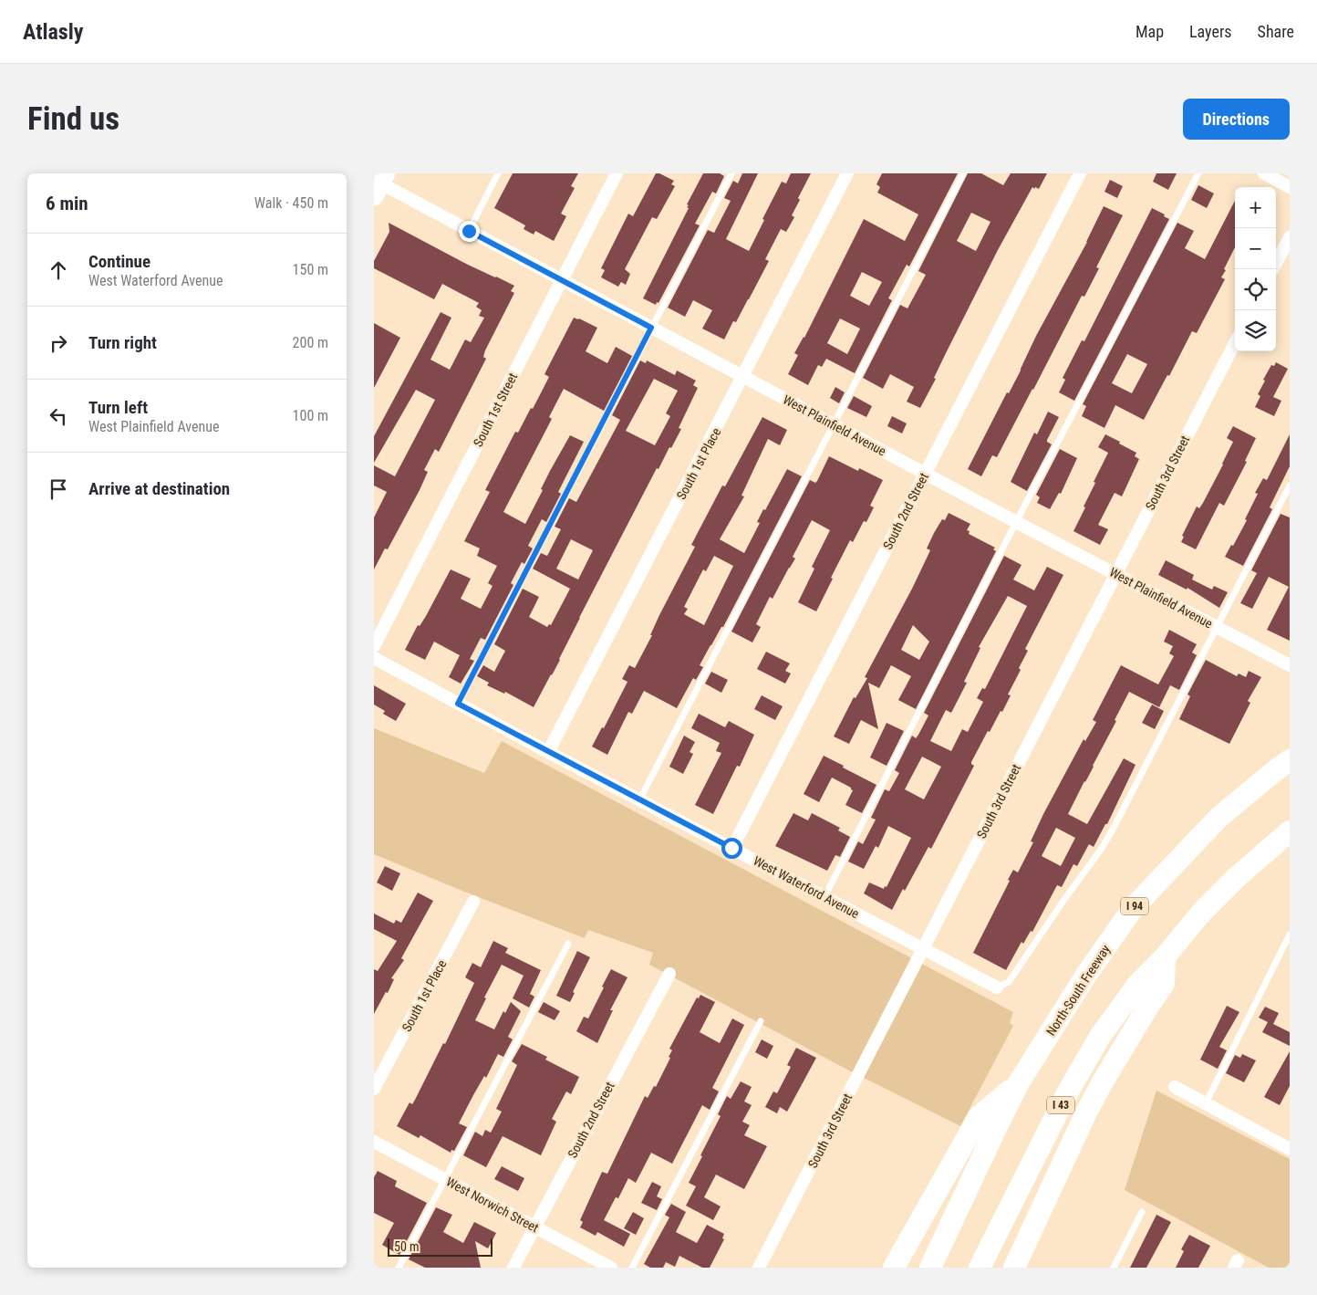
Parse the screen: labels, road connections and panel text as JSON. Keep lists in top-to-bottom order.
{
  "streets": {
    "highway": ["I 94", "North-South Freeway", "I 43"],
    "street": [
      "South 1st Street",
      "West Plainfield Avenue",
      "South 1st Place",
      "South 3rd Street",
      "South 2nd Street",
      "West Waterford Avenue",
      "West Norwich Street"
    ]
  },
  "crossings": [
    ["South 1st Street", "West Plainfield Avenue"],
    ["West Plainfield Avenue", "South 1st Place"],
    ["West Plainfield Avenue", "South 3rd Street"],
    ["West Plainfield Avenue", "South 2nd Street"],
    ["South 1st Place", "West Waterford Avenue"],
    ["South 3rd Street", "West Waterford Avenue"],
    ["South 2nd Street", "West Waterford Avenue"],
    ["South 2nd Street", "West Norwich Street"]
  ],
  "scale_bar": "50 m",
  "page": {
    "header": "Atlasly",
    "nav": ["Map", "Layers", "Share"],
    "buttons": "Directions",
    "title": "Find us",
    "heading": ["6 min", "Walk · 450 m"],
    "map_buttons": ["+", "−"],
    "list": [
      ["Continue", "West Waterford Avenue", "150 m"],
      ["Turn right", "200 m"],
      ["Turn left", "West Plainfield Avenue", "100 m"],
      "Arrive at destination"
    ],
    "scale": "50 m"
  }
}
